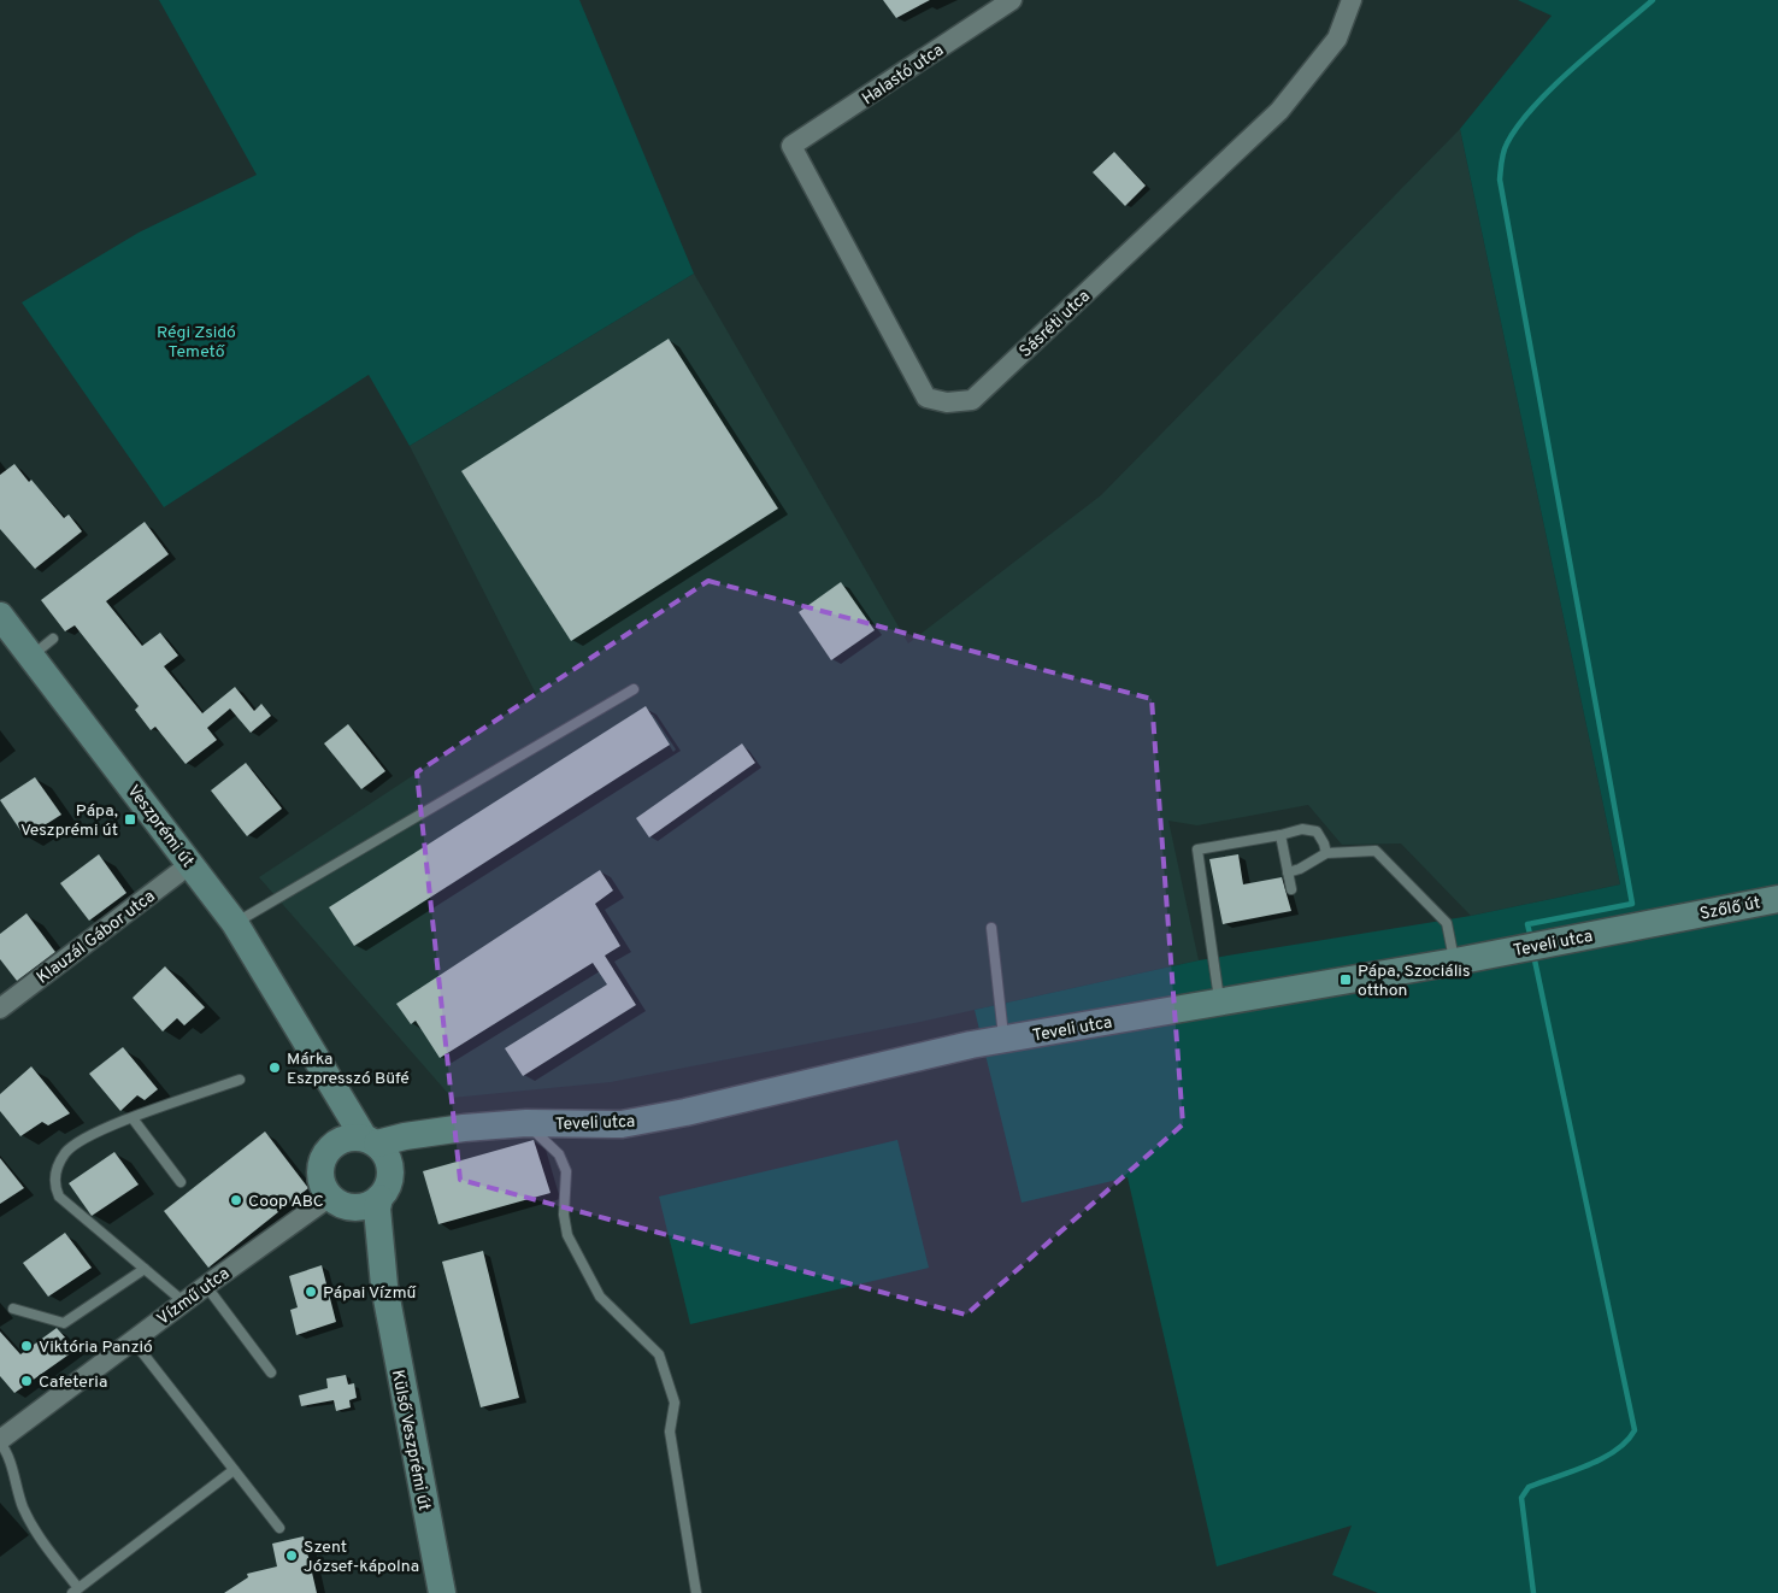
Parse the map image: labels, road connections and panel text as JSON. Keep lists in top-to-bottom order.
{
  "streets": {
    "main road": [
      "Veszprémi út",
      "Szőlő út",
      "Teveli utca",
      "Külső Veszprémi út"
    ],
    "street": [
      "Halastó utca",
      "Sásréti utca",
      "Klauzál Gábor utca",
      "Vízmű utca"
    ]
  },
  "crossings": [
    ["Halastó utca", "Sásréti utca"],
    ["Veszprémi út", "Klauzál Gábor utca"],
    ["Veszprémi út", "Teveli utca"],
    ["Veszprémi út", "Vízmű utca"],
    ["Veszprémi út", "Külső Veszprémi út"],
    ["Szőlő út", "Teveli utca"],
    ["Teveli utca", "Vízmű utca"],
    ["Teveli utca", "Külső Veszprémi út"],
    ["Vízmű utca", "Külső Veszprémi út"]
  ],
  "parks": ["Régi Zsidó Temető"],
  "places": {
    "transit": ["Pápa, Veszprémi út", "Pápa, Szociális otthon"],
    "other": [
      "Márka Eszpresszó Büfé",
      "Coop ABC",
      "Pápai Vízmű",
      "Viktória Panzió",
      "Cafeteria",
      "Szent József-kápolna"
    ]
  }
}
